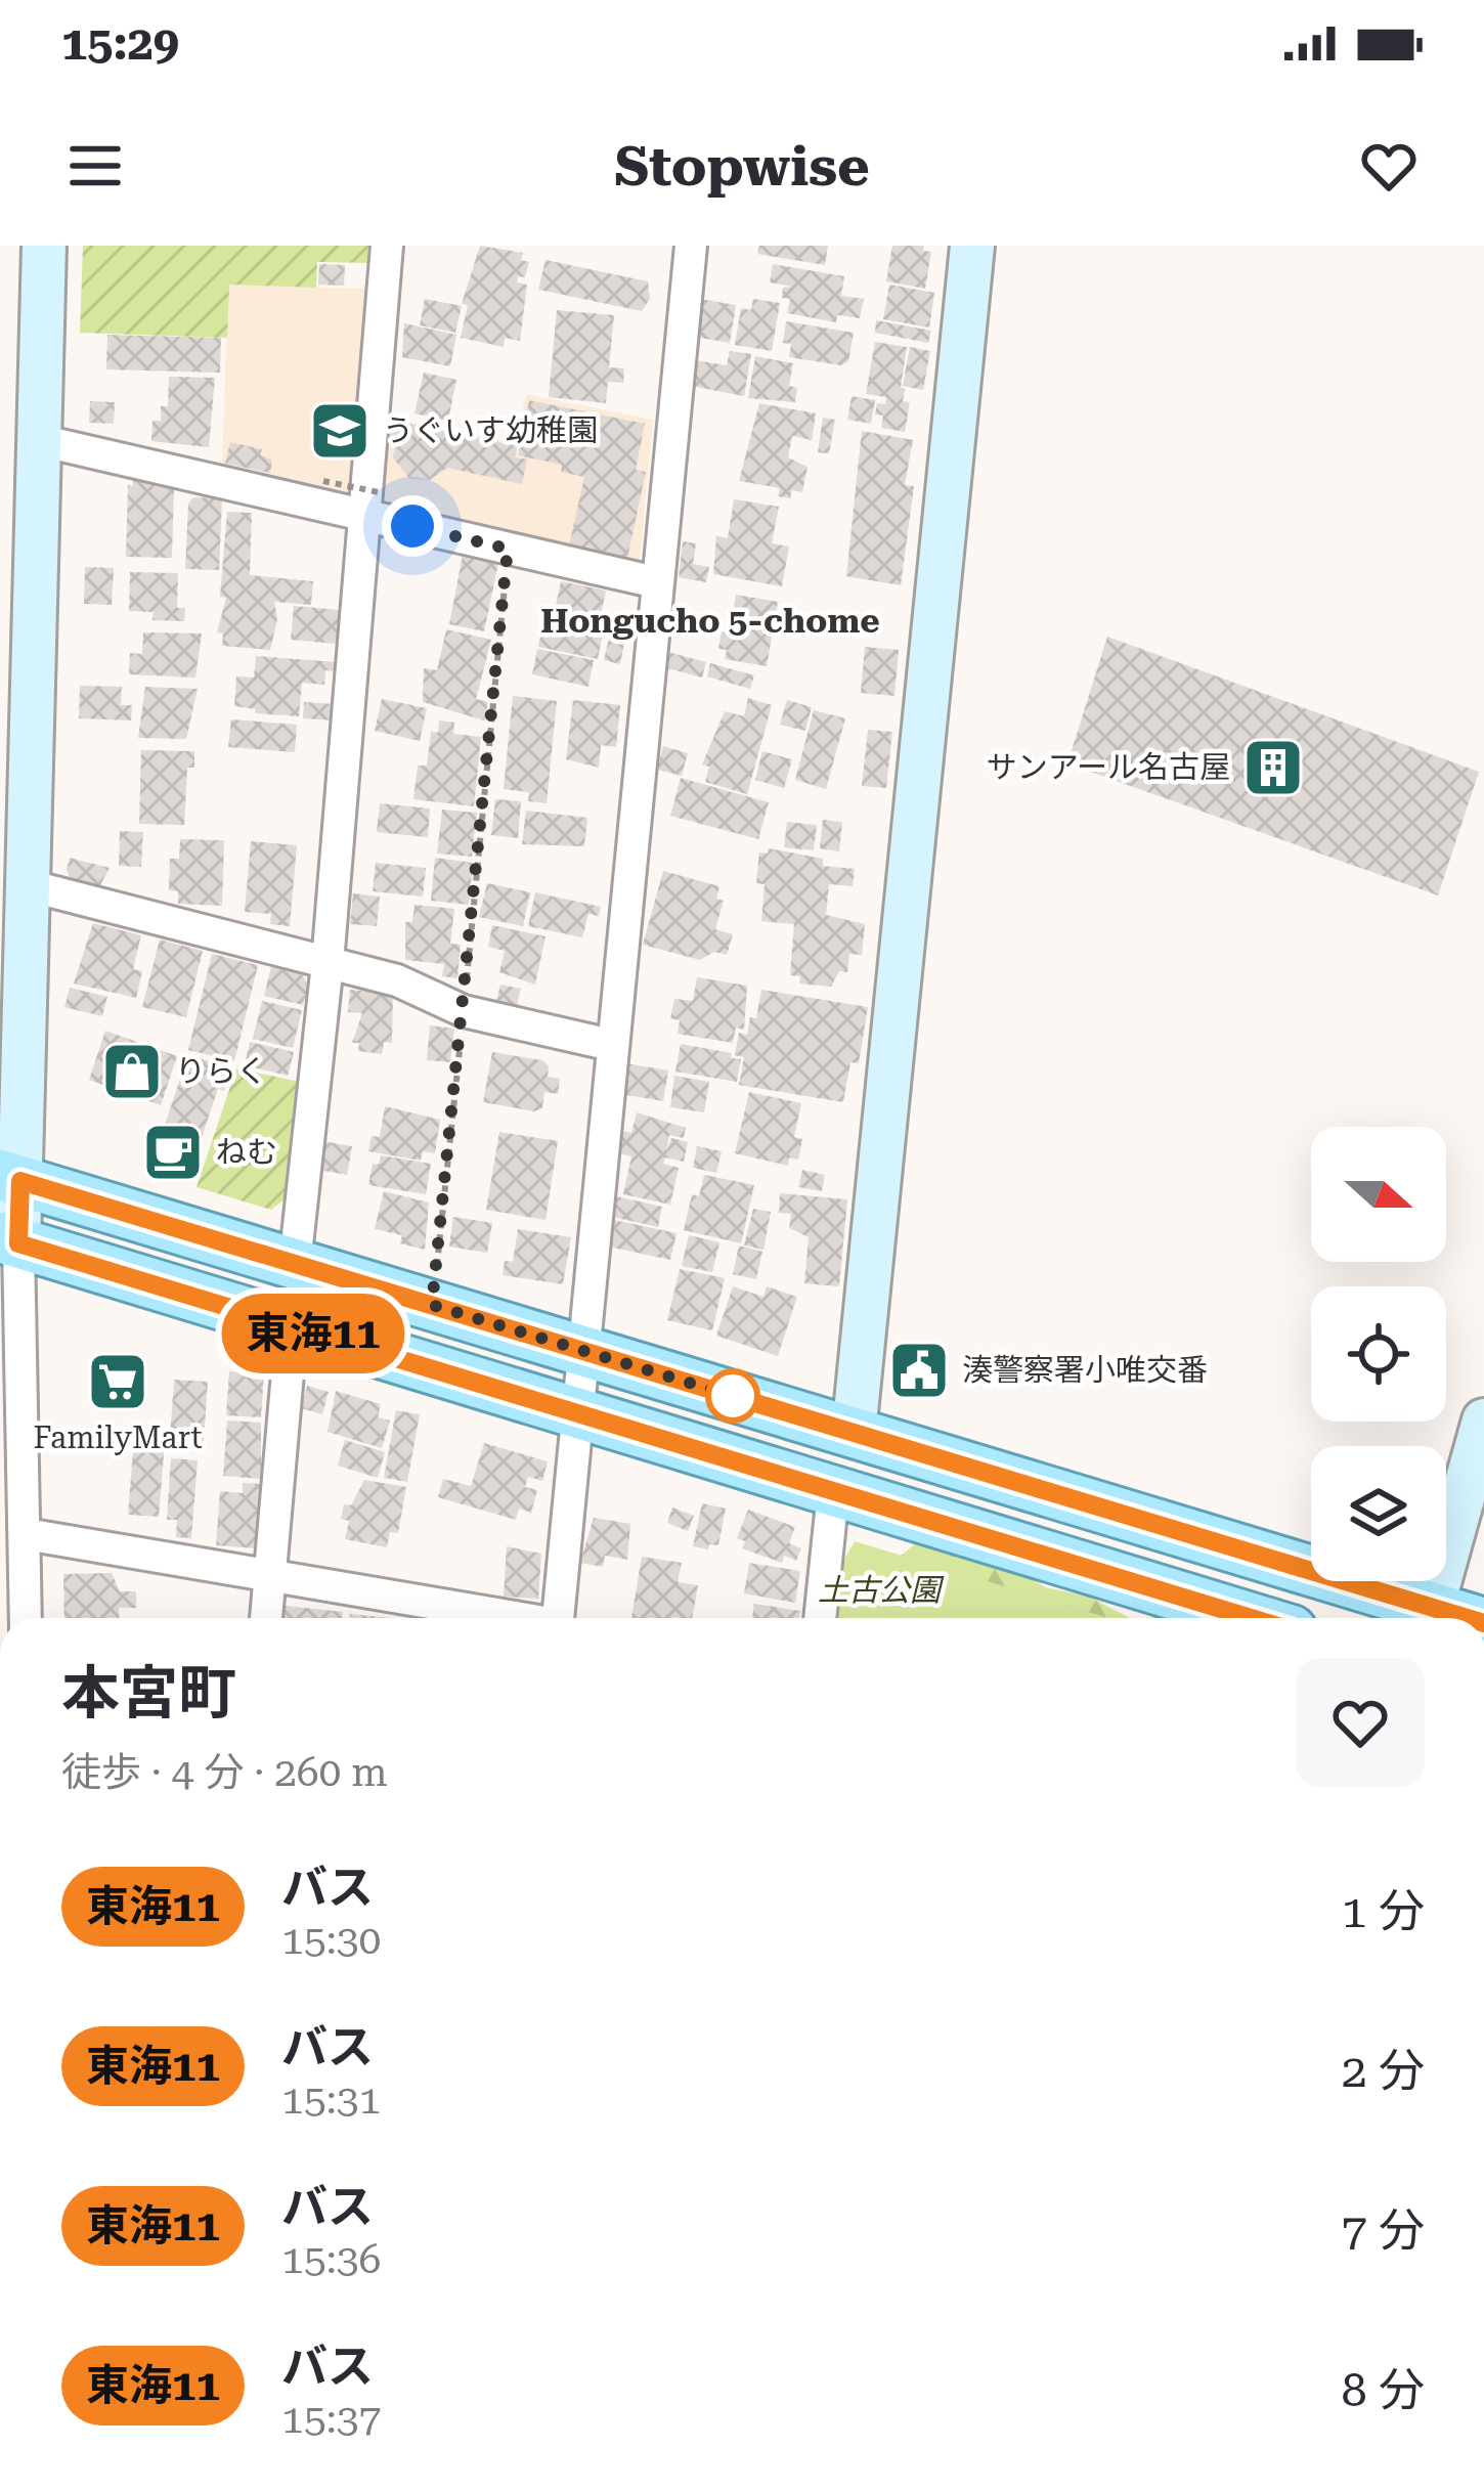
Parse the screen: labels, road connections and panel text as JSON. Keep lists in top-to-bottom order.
{
  "districts": ["Hongucho 5-chome"],
  "parks": ["土古公園"],
  "places": {
    "school or university": ["うぐいす幼稚園"],
    "building": ["サンアール名古屋"],
    "shop": ["りらく"],
    "cafe": ["ねむ"],
    "public building": ["湊警察署小唯交番"],
    "supermarket": ["FamilyMart"]
  },
  "lines": ["bus line 東海11"],
  "north": "right",
  "page": {
    "status": "15:29",
    "header": "Stopwise",
    "on_map": "東海11",
    "heading": ["本宮町", "徒歩 · 4 分 · 260 m"],
    "list": [
      {
        "mark": "東海11",
        "name": "バス",
        "note": "15:30",
        "value": "1 分"
      },
      {
        "mark": "東海11",
        "name": "バス",
        "note": "15:31",
        "value": "2 分"
      },
      {
        "mark": "東海11",
        "name": "バス",
        "note": "15:36",
        "value": "7 分"
      },
      {
        "mark": "東海11",
        "name": "バス",
        "note": "15:37",
        "value": "8 分"
      }
    ]
  }
}
